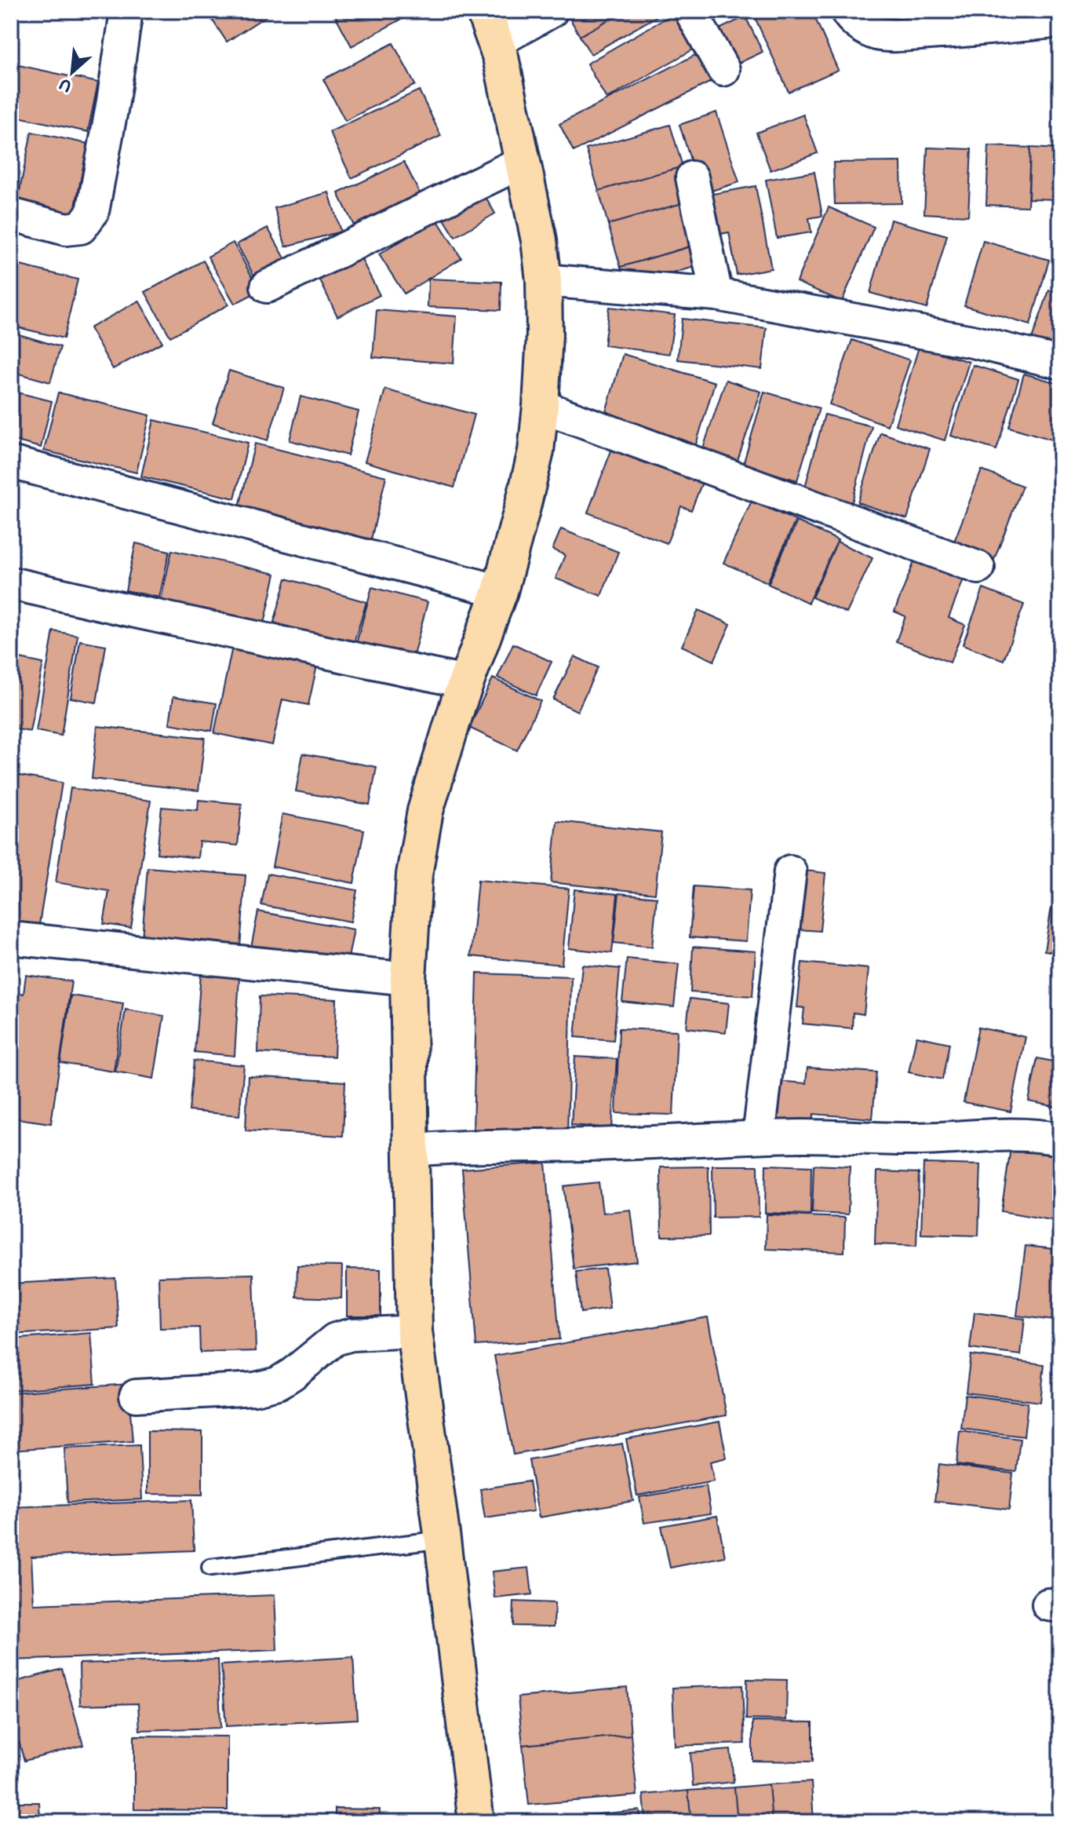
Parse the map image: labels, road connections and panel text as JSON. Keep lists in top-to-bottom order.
{
  "north": "bottom left"
}
